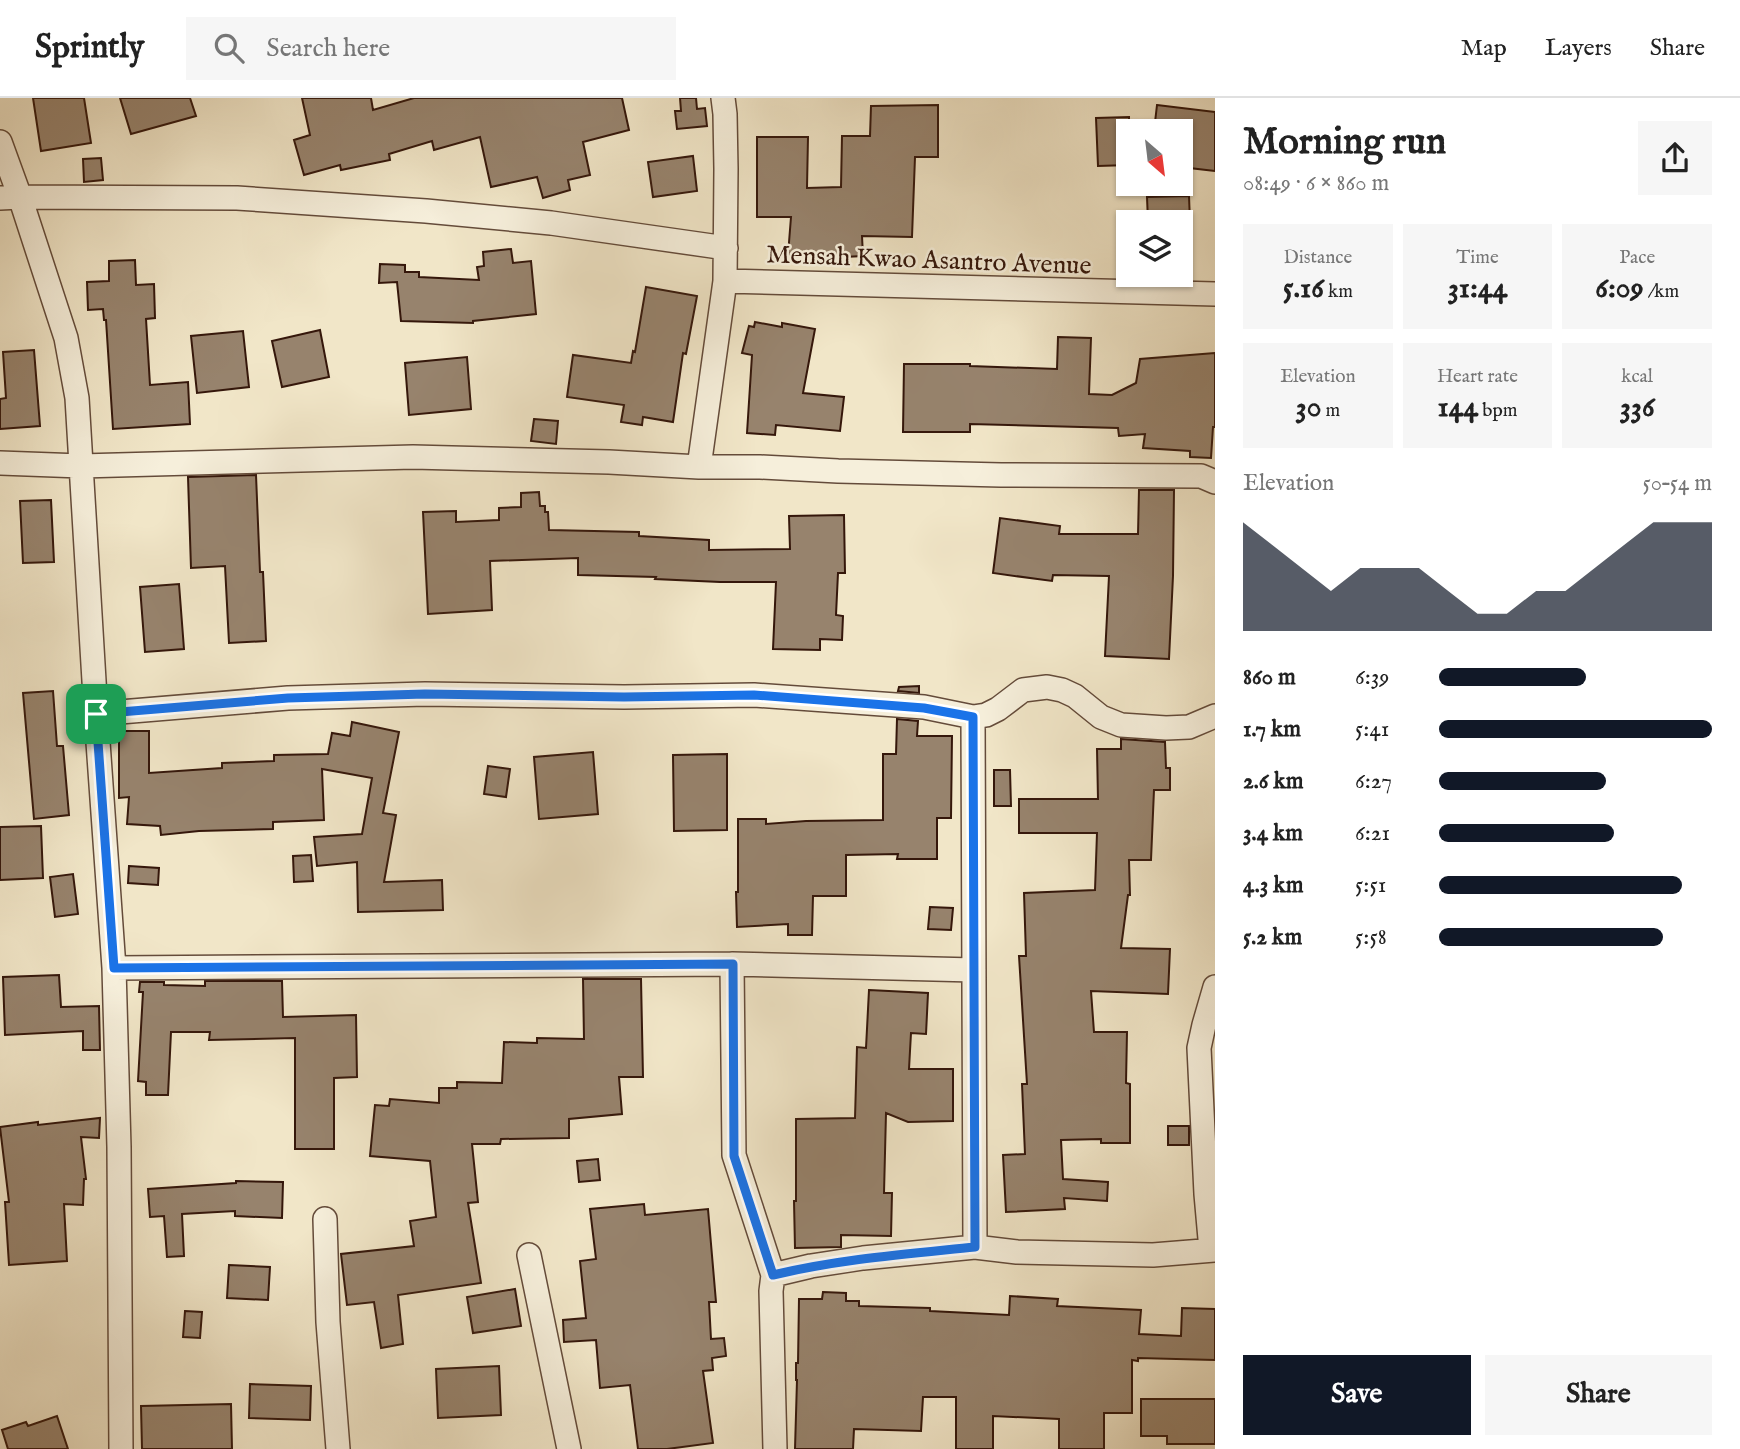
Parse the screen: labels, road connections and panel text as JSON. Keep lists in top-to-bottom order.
{
  "streets": {
    "street": ["Mensah Kwao Asantro Avenue"]
  },
  "north": "bottom right",
  "page": {
    "header": "Sprintly",
    "search": "Search here",
    "nav": ["Map", "Layers", "Share"],
    "heading": ["Morning run", "08:49 · 6 × 860 m"],
    "stats": [
      ["Distance", "5.16 km"],
      ["Time", "31:44"],
      ["Pace", "6:09 /km"],
      ["Elevation", "30 m"],
      ["Heart rate", "144 bpm"],
      ["kcal", "336"]
    ],
    "chart": ["Elevation", "50–54 m"],
    "list": [
      {
        "name": "860 m",
        "note": "6:39"
      },
      {
        "name": "1.7 km",
        "note": "5:41"
      },
      {
        "name": "2.6 km",
        "note": "6:27"
      },
      {
        "name": "3.4 km",
        "note": "6:21"
      },
      {
        "name": "4.3 km",
        "note": "5:51"
      },
      {
        "name": "5.2 km",
        "note": "5:58"
      }
    ],
    "buttons": ["Save", "Share"]
  }
}
